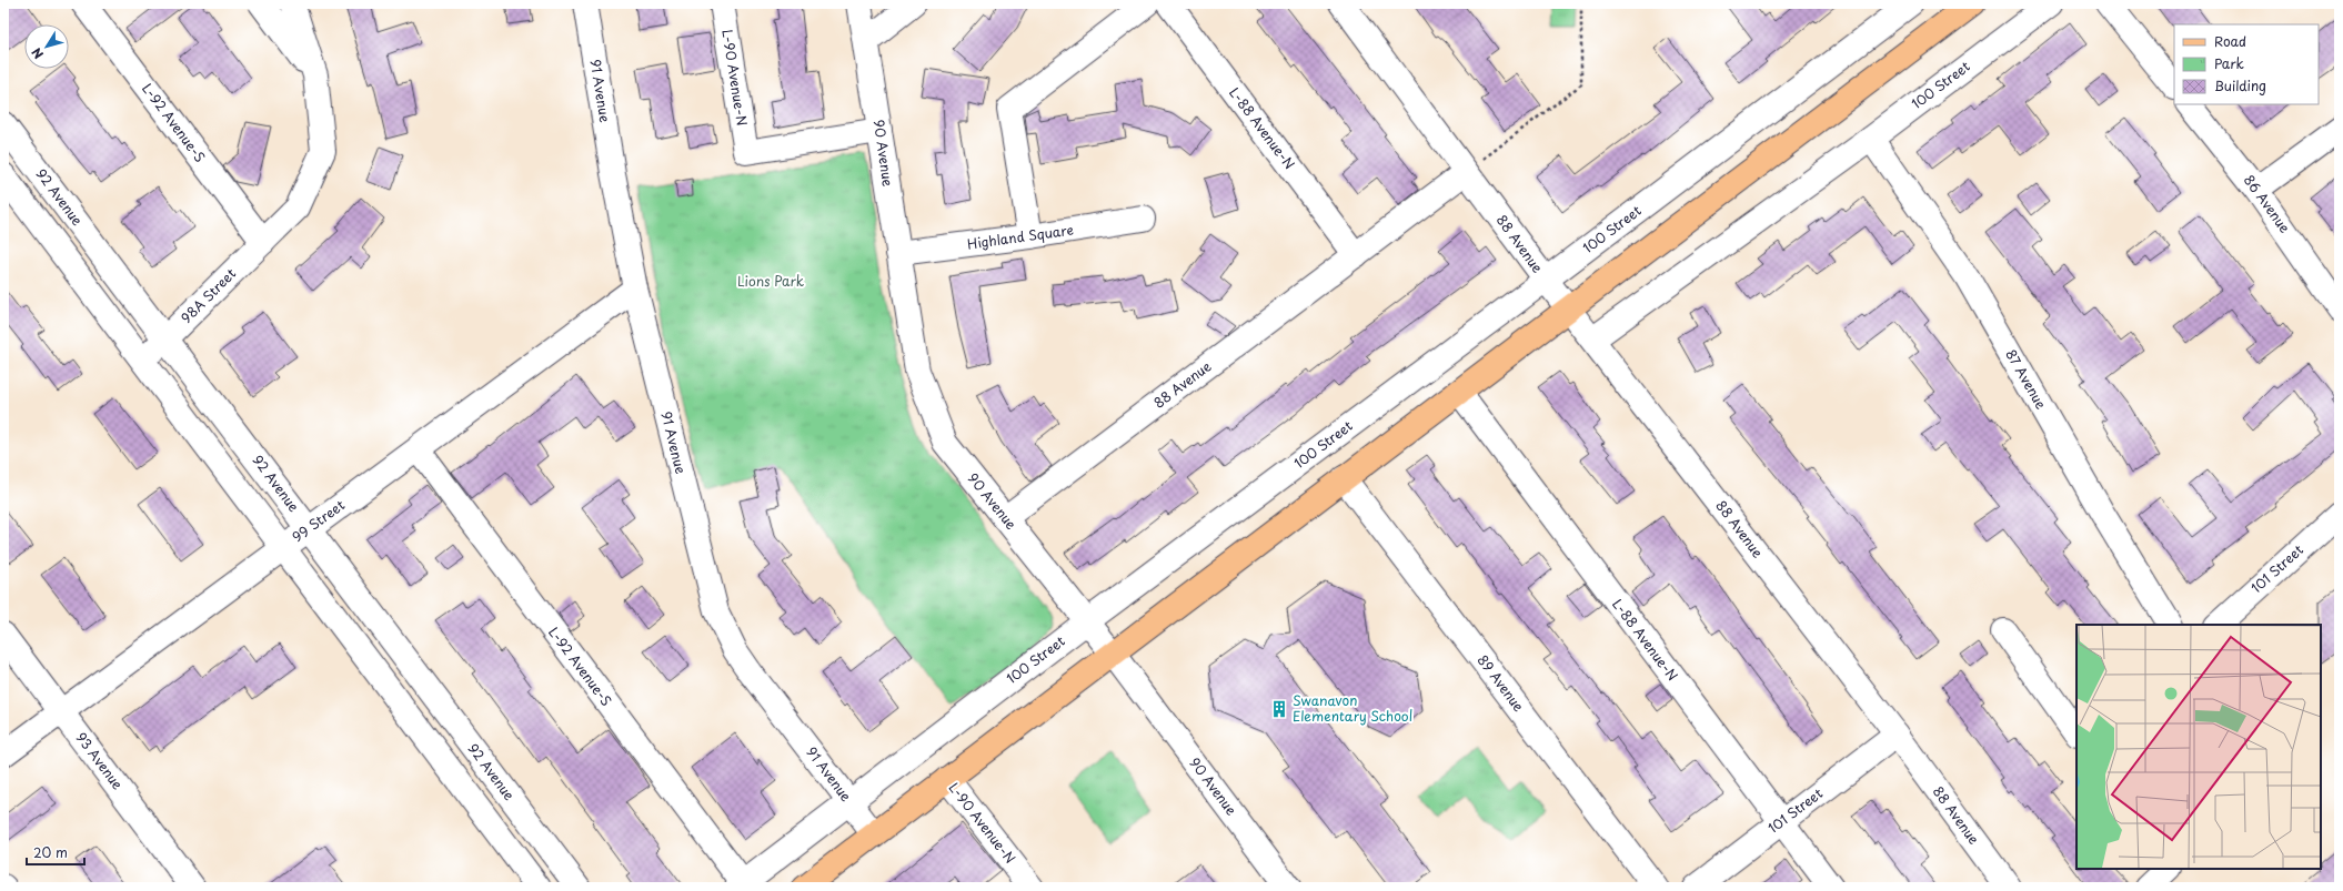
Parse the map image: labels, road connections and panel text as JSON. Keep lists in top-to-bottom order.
{
  "streets": {
    "street": [
      "L-90 Avenue-N",
      "100 Street",
      "91 Avenue",
      "L-92 Avenue-S",
      "L-88 Avenue-N",
      "90 Avenue",
      "92 Avenue",
      "86 Avenue",
      "Highland Square",
      "88 Avenue",
      "98A Street",
      "87 Avenue",
      "99 Street",
      "101 Street",
      "89 Avenue",
      "93 Avenue"
    ]
  },
  "crossings": [
    ["L-90 Avenue-N", "90 Avenue"],
    ["100 Street", "91 Avenue"],
    ["100 Street", "L-92 Avenue-S"],
    ["100 Street", "90 Avenue"],
    ["100 Street", "88 Avenue"],
    ["100 Street", "87 Avenue"],
    ["91 Avenue", "99 Street"],
    ["L-92 Avenue-S", "98A Street"],
    ["L-92 Avenue-S", "99 Street"],
    ["L-88 Avenue-N", "88 Avenue"],
    ["L-88 Avenue-N", "101 Street"],
    ["90 Avenue", "Highland Square"],
    ["90 Avenue", "88 Avenue"],
    ["92 Avenue", "98A Street"],
    ["92 Avenue", "99 Street"],
    ["88 Avenue", "101 Street"],
    ["99 Street", "93 Avenue"]
  ],
  "parks": ["Lions Park"],
  "places": {
    "building": ["Swanavon Elementary School"]
  },
  "legend": ["Road", "Park", "Building"],
  "scale_bar": "20 m",
  "north": "bottom left"
}
